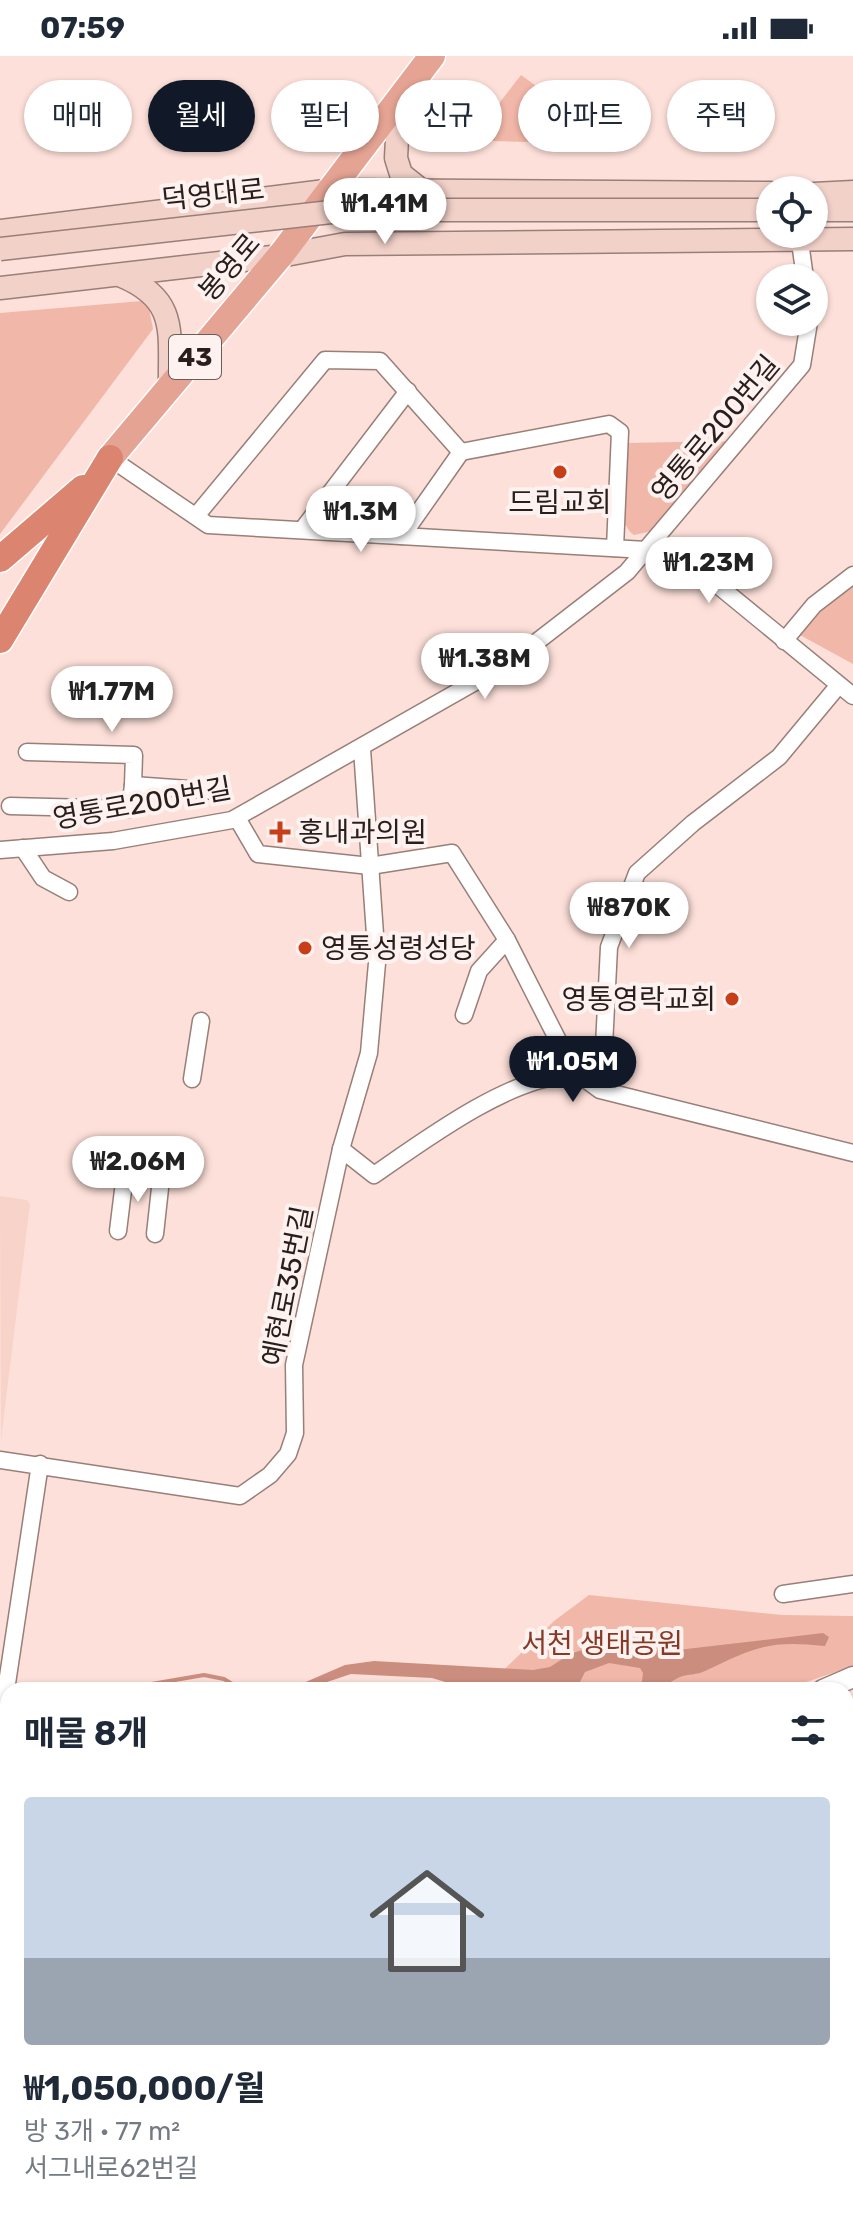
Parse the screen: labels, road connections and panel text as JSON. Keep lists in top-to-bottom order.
{
  "streets": {
    "highway": ["봉영로", "43"],
    "main road": ["덕영대로"],
    "street": ["영통로200번길", "예현로35번길"]
  },
  "crossings": [
    ["영통로200번길", "예현로35번길"]
  ],
  "parks": ["서천 생태공원"],
  "places": {
    "other": ["드림교회", "영통성령성당", "영통영락교회"],
    "health": ["홍내과의원"]
  },
  "page": {
    "status": "07:59",
    "chip": [
      "매매",
      "월세",
      "필터",
      "신규",
      "아파트",
      "주택"
    ],
    "price": [
      "₩1.41M",
      "₩1.3M",
      "₩1.23M",
      "₩1.38M",
      "₩1.77M",
      "₩870K",
      "₩1.05M",
      "₩2.06M"
    ],
    "heading": "매물 8개",
    "list": [
      {
        "name": "₩1,050,000/월",
        "note": "방 3개 · 77 m² · 서그내로62번길"
      }
    ]
  }
}
